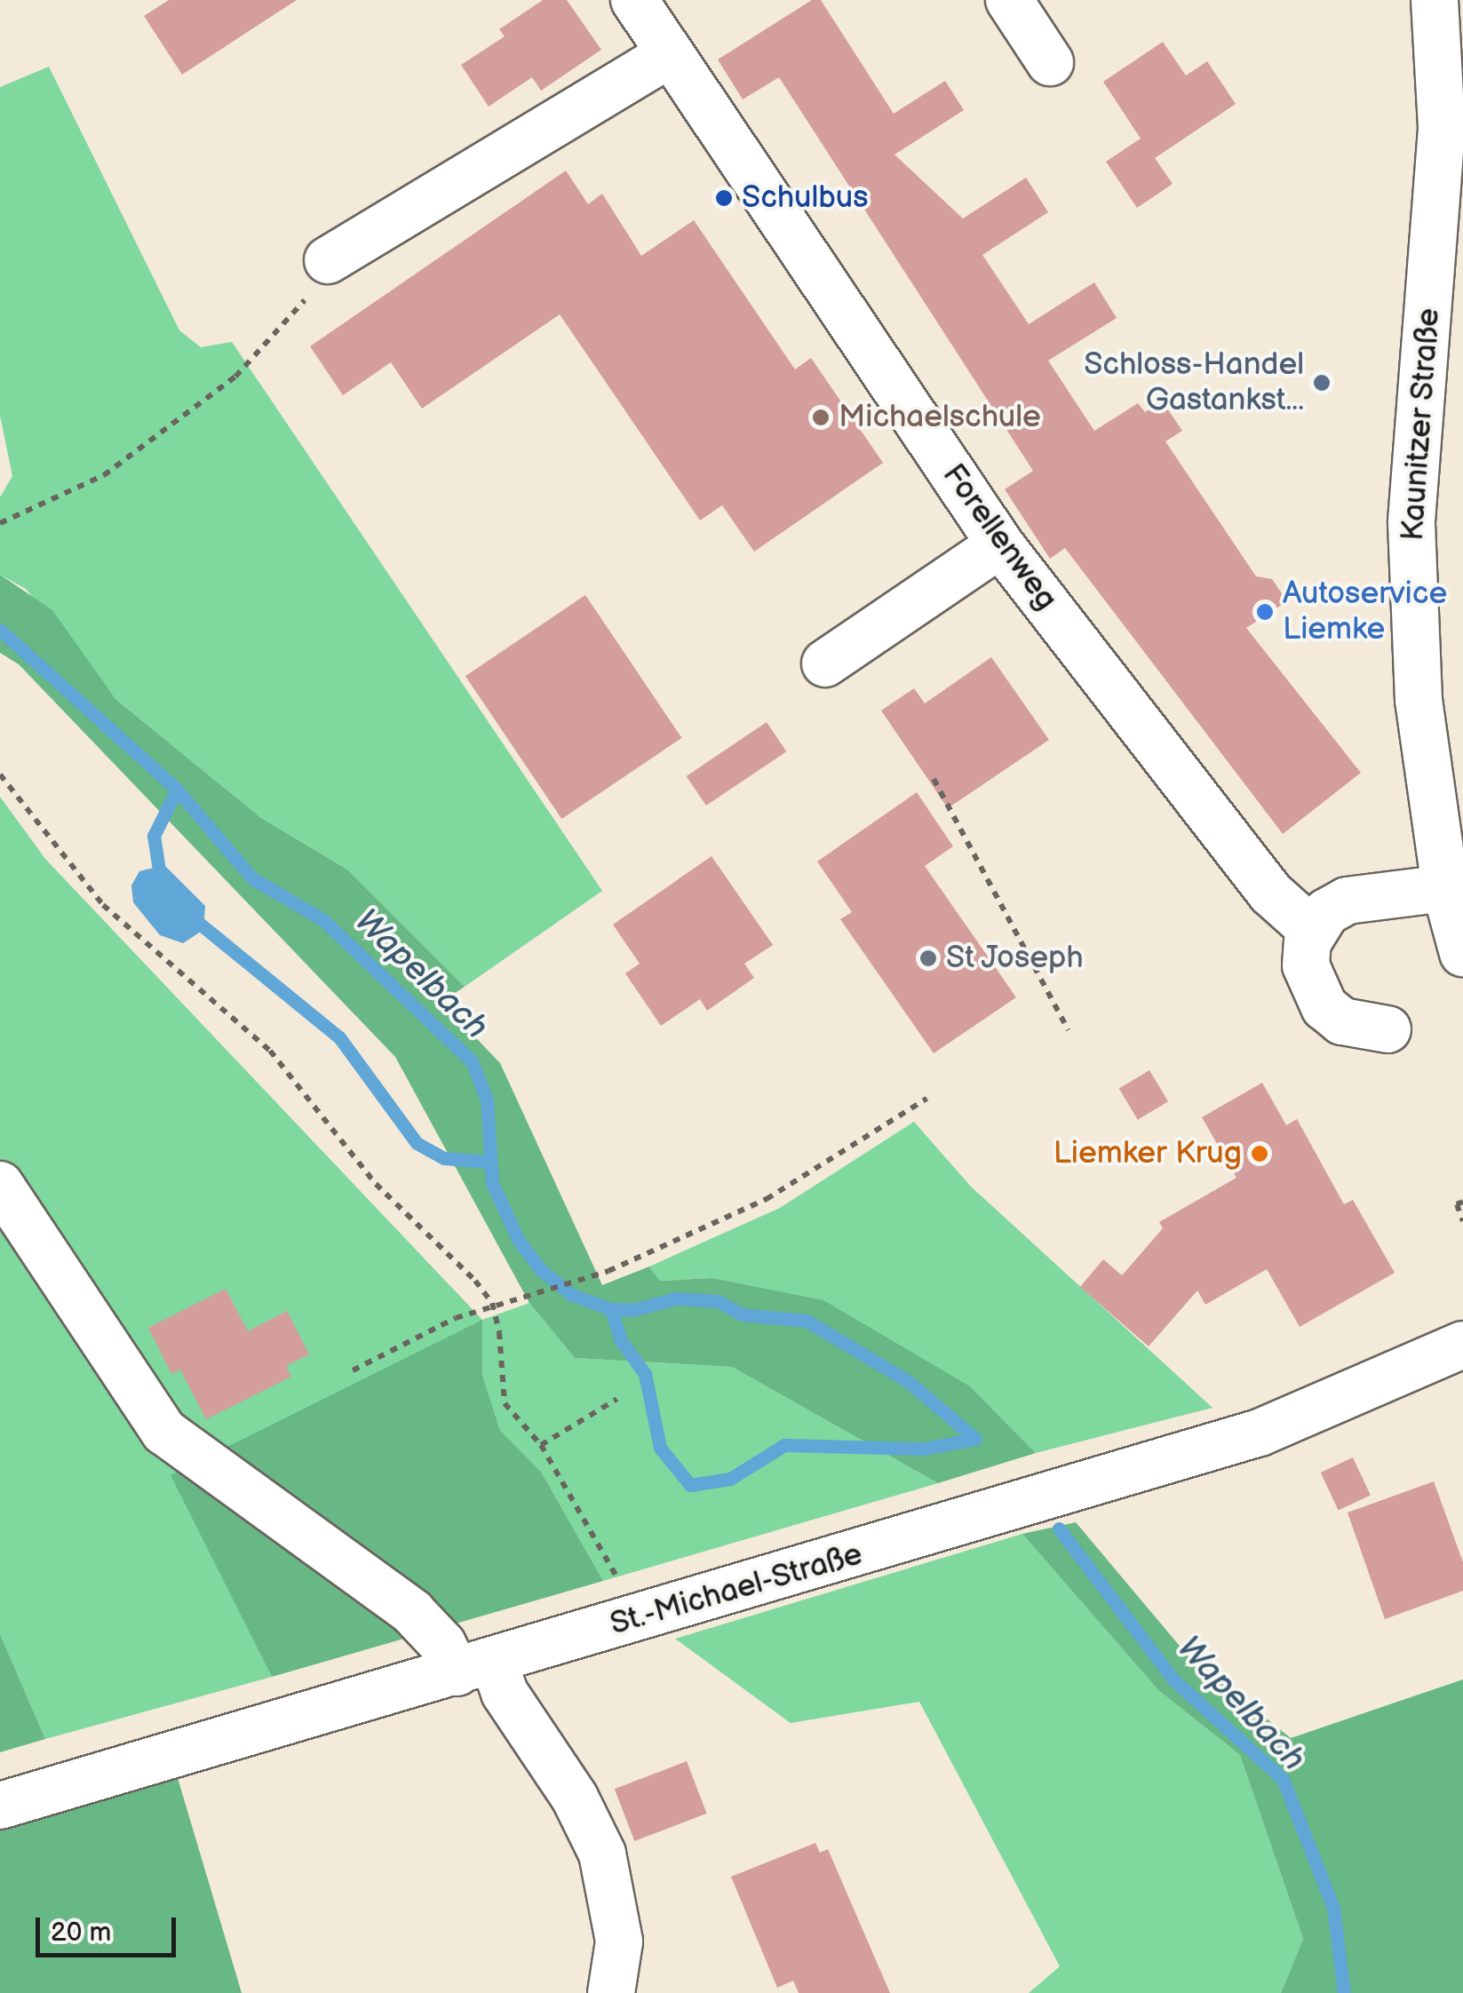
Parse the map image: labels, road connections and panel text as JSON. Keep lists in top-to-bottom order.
{
  "streets": {
    "street": ["Kaunitzer Straße", "Forellenweg", "St.-Michael-Straße"]
  },
  "water": ["Wapelbach"],
  "places": [
    "Schulbus",
    "Schloss-Handel Gastankst...",
    "Michaelschule",
    "Autoservice Liemke",
    "St Joseph",
    "Liemker Krug"
  ],
  "scale_bar": "20 m"
}
